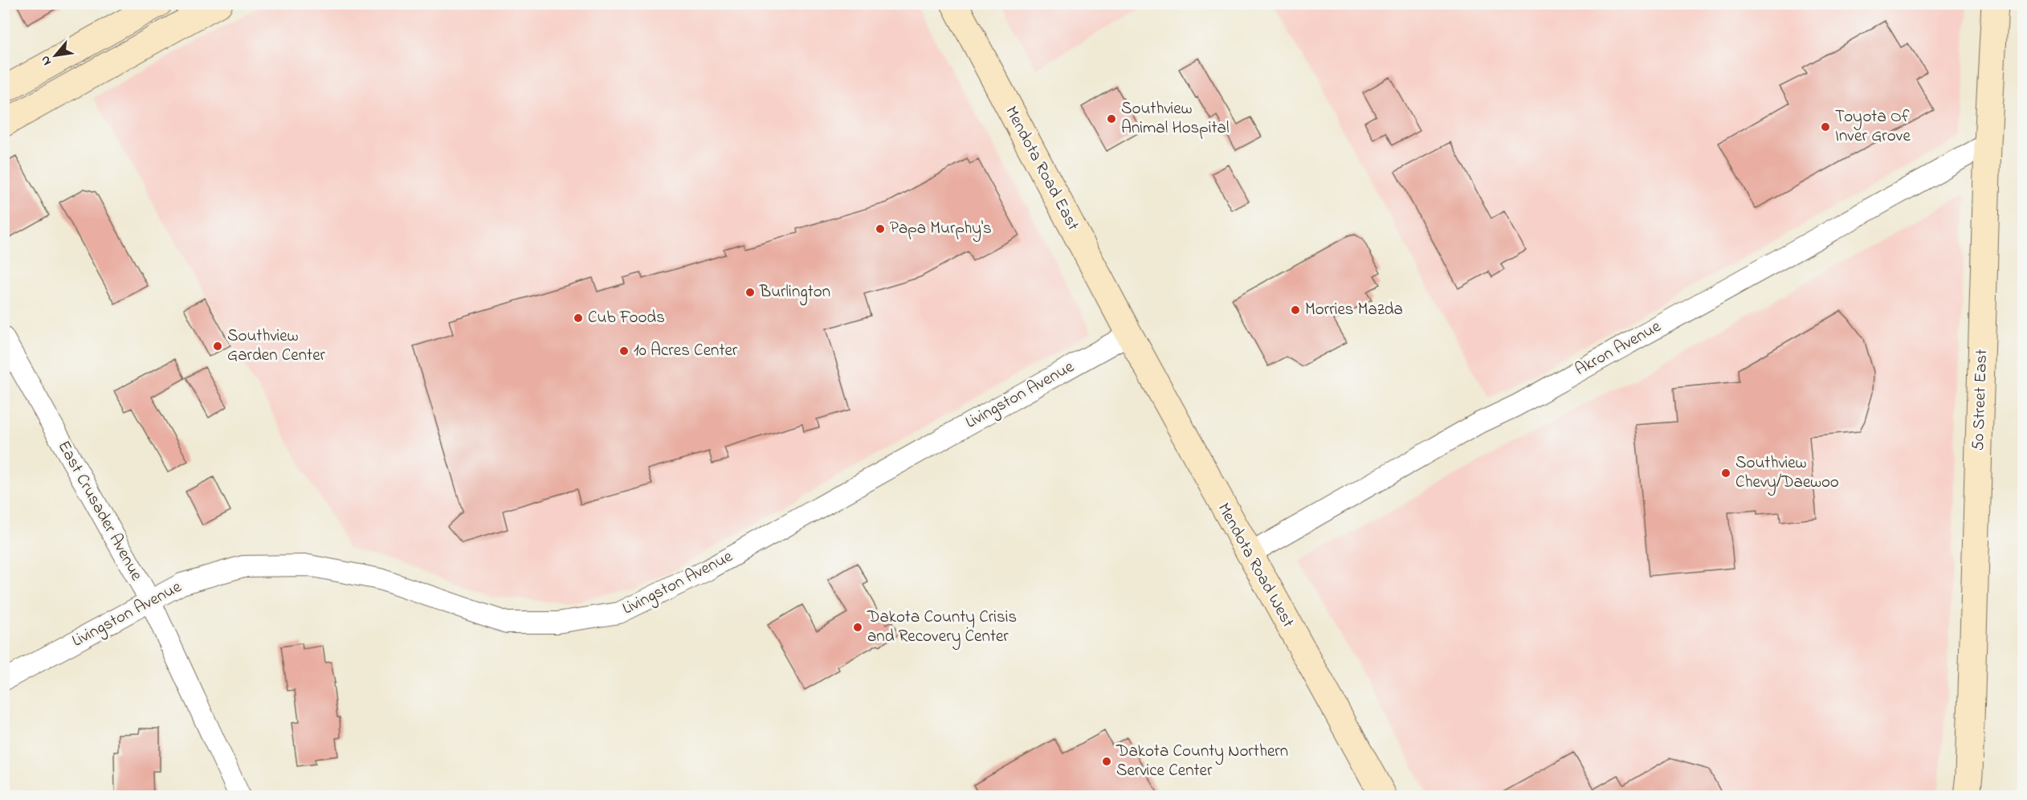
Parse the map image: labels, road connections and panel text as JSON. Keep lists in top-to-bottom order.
{
  "streets": {
    "street": [
      "Mendota Road East",
      "Akron Avenue",
      "Livingston Avenue",
      "50 Street East",
      "East Crusader Avenue",
      "Mendota Road West"
    ]
  },
  "crossings": [
    ["Mendota Road East", "Livingston Avenue"],
    ["Mendota Road East", "Mendota Road West"],
    ["Akron Avenue", "50 Street East"],
    ["Akron Avenue", "Mendota Road West"],
    ["Livingston Avenue", "East Crusader Avenue"],
    ["Livingston Avenue", "Mendota Road West"]
  ],
  "places": [
    "Southview Animal Hospital",
    "Toyota Of Inver Grove",
    "Papa Murphy's",
    "Burlington",
    "Morries Mazda",
    "Cub Foods",
    "Southview Garden Center",
    "10 Acres Center",
    "Southview Chevy/Daewoo",
    "Dakota County Crisis and Recovery Center",
    "Dakota County Northern Service Center"
  ],
  "north": "bottom left"
}
